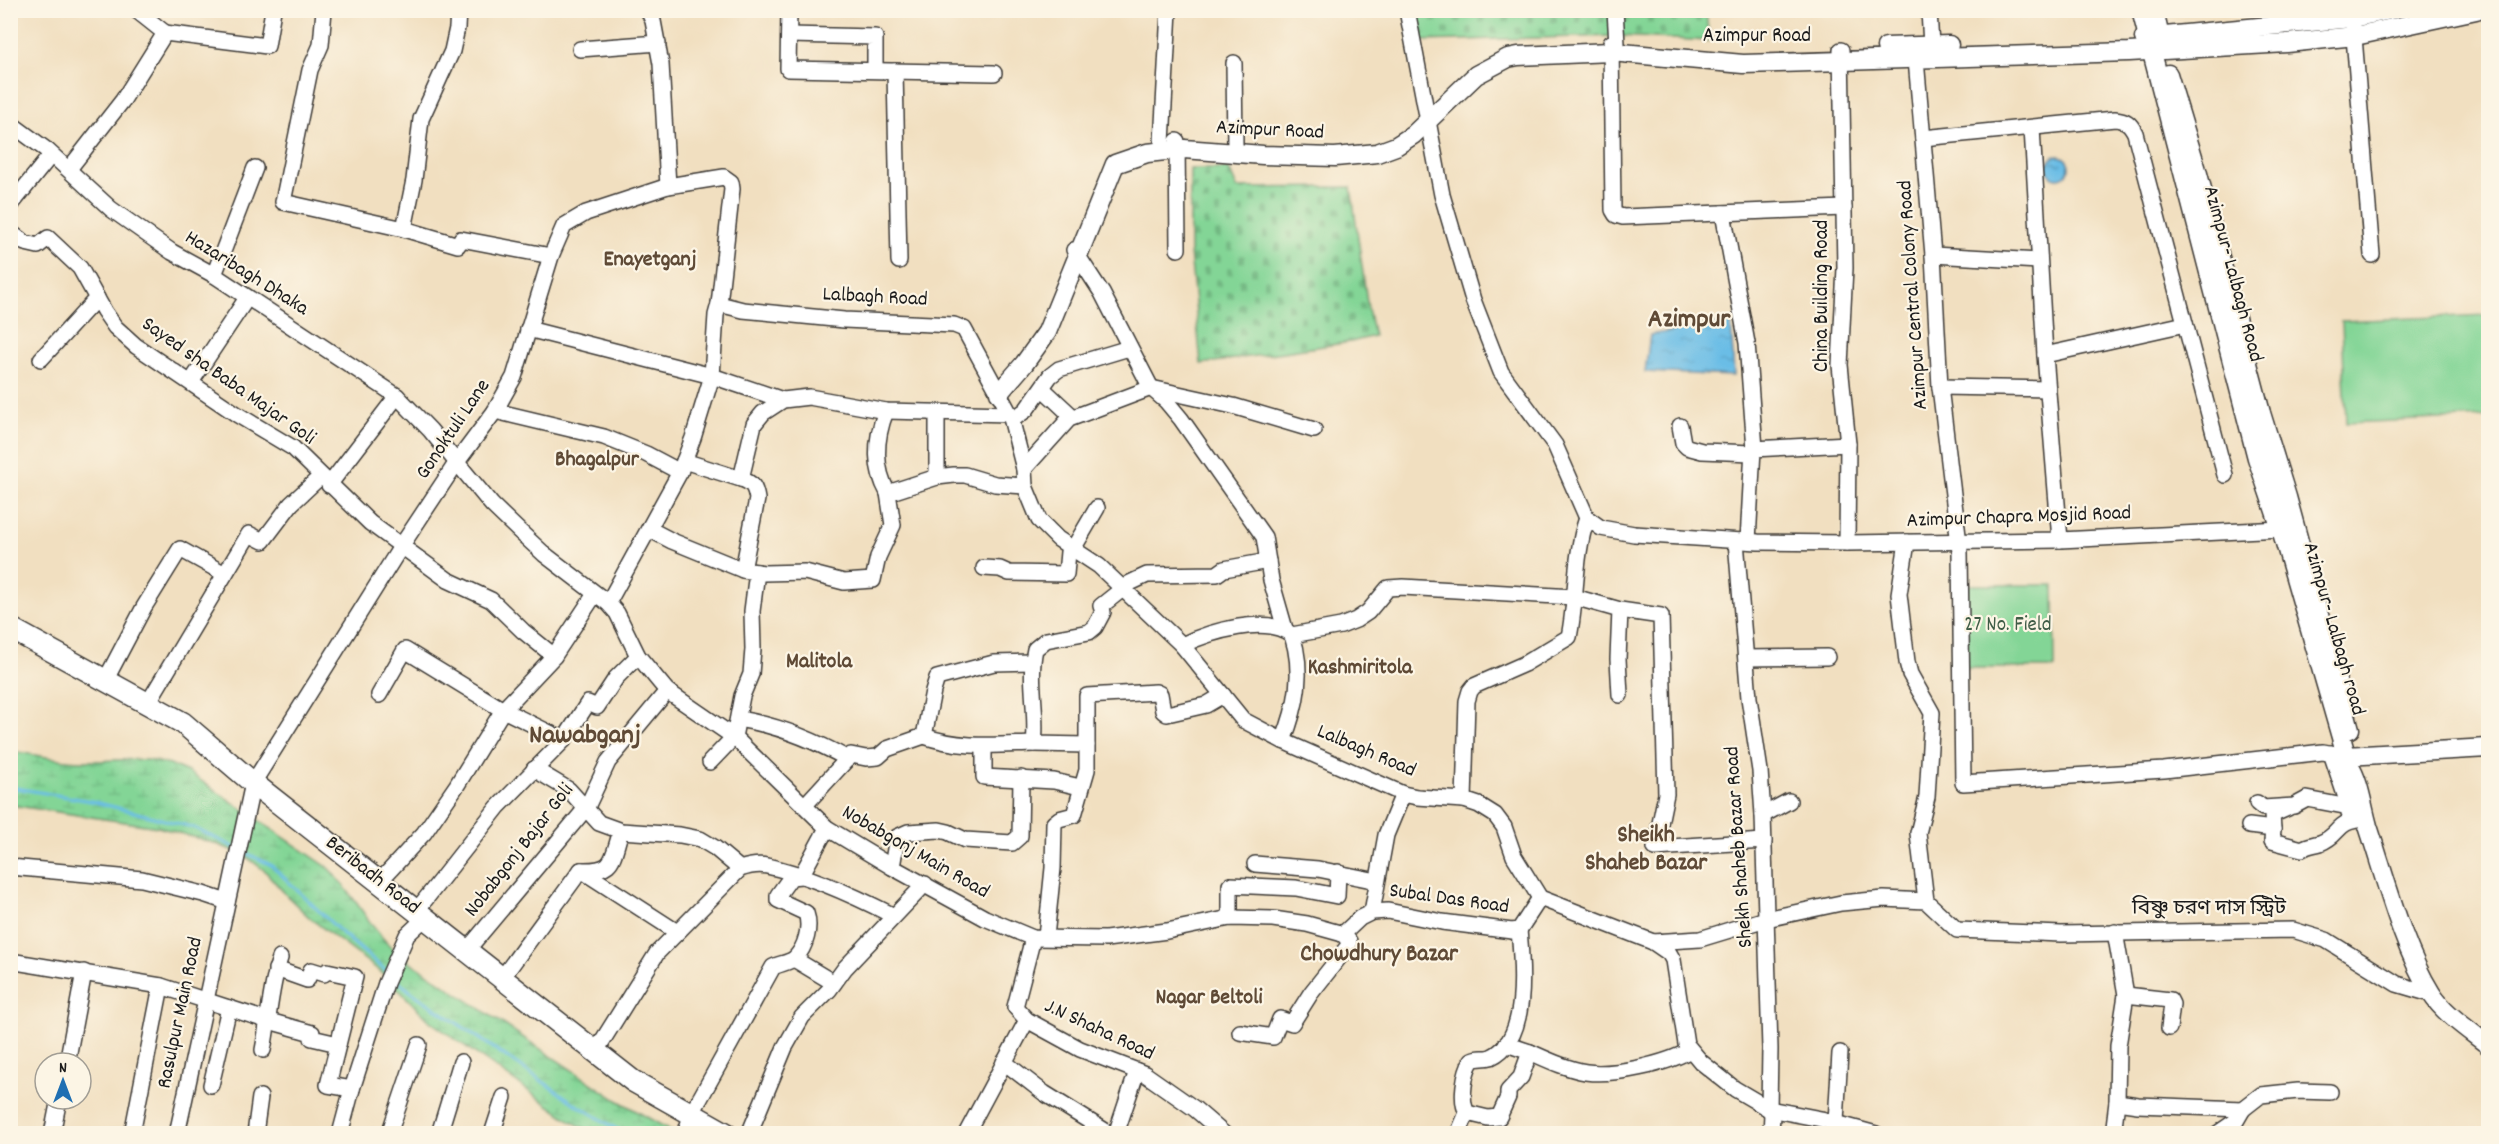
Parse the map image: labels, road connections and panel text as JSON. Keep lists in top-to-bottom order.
{
  "streets": {
    "highway": ["Beribadh Road"],
    "main road": ["Azimpur Road", "Azimpur- Lalbagh Road", "Azimpur- Lalbagh road"],
    "street": [
      "Hazaribagh Dhaka",
      "Azimpur Central Colony Road",
      "China Building Road",
      "Lalbagh Road",
      "Sayed sha Baba Majar Goli",
      "Gonoktuli Lane",
      "Azimpur Chapra Mosjid Road",
      "Shekh Shaheb Bazar Road",
      "Nobabgonj Bajar Goli",
      "Nobabgonj Main Road",
      "Subal Das Road",
      "বিষ্ণু চরণ দাস স্ট্রিট",
      "Rasulpur Main Road",
      "J.N Shaha Road"
    ]
  },
  "crossings": [
    ["Azimpur Road", "Azimpur- Lalbagh Road"],
    ["Azimpur Road", "Azimpur Central Colony Road"],
    ["Azimpur Road", "China Building Road"],
    ["Azimpur Road", "Lalbagh Road"],
    ["Hazaribagh Dhaka", "Gonoktuli Lane"],
    ["Hazaribagh Dhaka", "Nobabgonj Main Road"],
    ["Azimpur- Lalbagh Road", "Azimpur- Lalbagh road"],
    ["Azimpur Central Colony Road", "Azimpur Chapra Mosjid Road"],
    ["Azimpur Central Colony Road", "Azimpur- Lalbagh road"],
    ["China Building Road", "Azimpur Chapra Mosjid Road"],
    ["Lalbagh Road", "Gonoktuli Lane"],
    ["Lalbagh Road", "Subal Das Road"],
    ["Sayed sha Baba Majar Goli", "Gonoktuli Lane"],
    ["Gonoktuli Lane", "Nobabgonj Main Road"],
    ["Gonoktuli Lane", "Beribadh Road"],
    ["Gonoktuli Lane", "Rasulpur Main Road"],
    ["Azimpur Chapra Mosjid Road", "Azimpur- Lalbagh road"],
    ["Azimpur Chapra Mosjid Road", "Shekh Shaheb Bazar Road"],
    ["Azimpur- Lalbagh road", "বিষ্ণু চরণ দাস স্ট্রিট"],
    ["Nobabgonj Bajar Goli", "Nobabgonj Main Road"],
    ["Nobabgonj Bajar Goli", "Beribadh Road"],
    ["Nobabgonj Main Road", "J.N Shaha Road"]
  ],
  "districts": [
    "Enayetganj",
    "Azimpur",
    "Bhagalpur",
    "Malitola",
    "Kashmiritola",
    "Nawabganj",
    "Sheikh Shaheb Bazar",
    "Chowdhury Bazar",
    "Nagar Beltoli"
  ],
  "parks": ["27 No. Field"],
  "north": "top"
}
